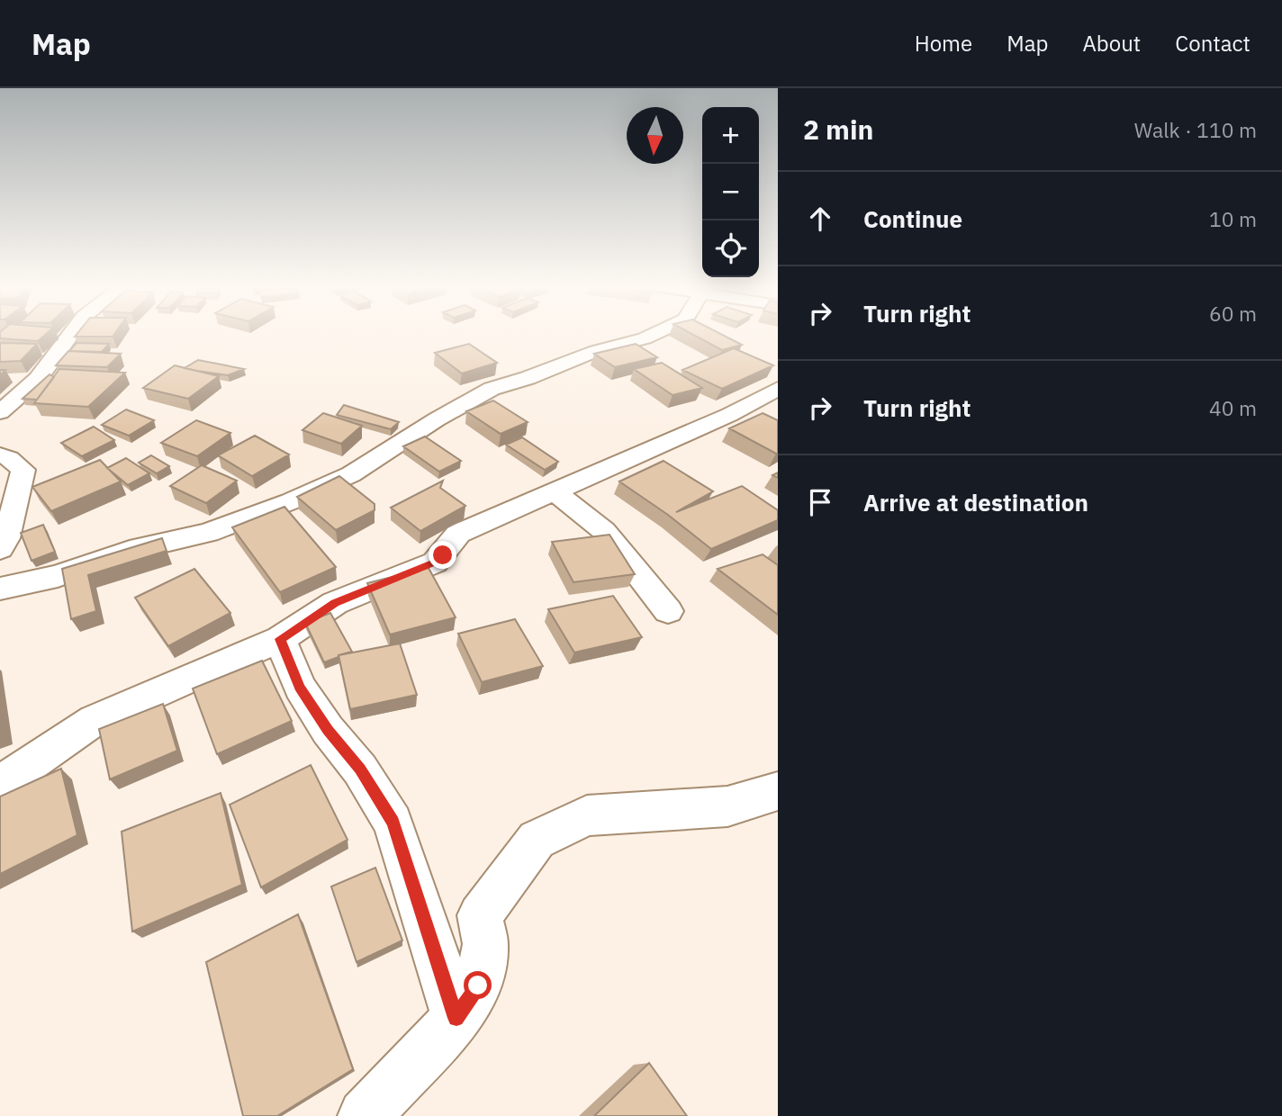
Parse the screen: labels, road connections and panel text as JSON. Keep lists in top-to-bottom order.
{
  "north": "bottom",
  "page": {
    "header": "Map",
    "nav": [
      "Home",
      "Map",
      "About",
      "Contact"
    ],
    "heading": ["2 min", "Walk · 110 m"],
    "map_buttons": ["+", "−"],
    "list": [
      ["Continue", "10 m"],
      ["Turn right", "60 m"],
      ["Turn right", "40 m"],
      "Arrive at destination"
    ]
  }
}
